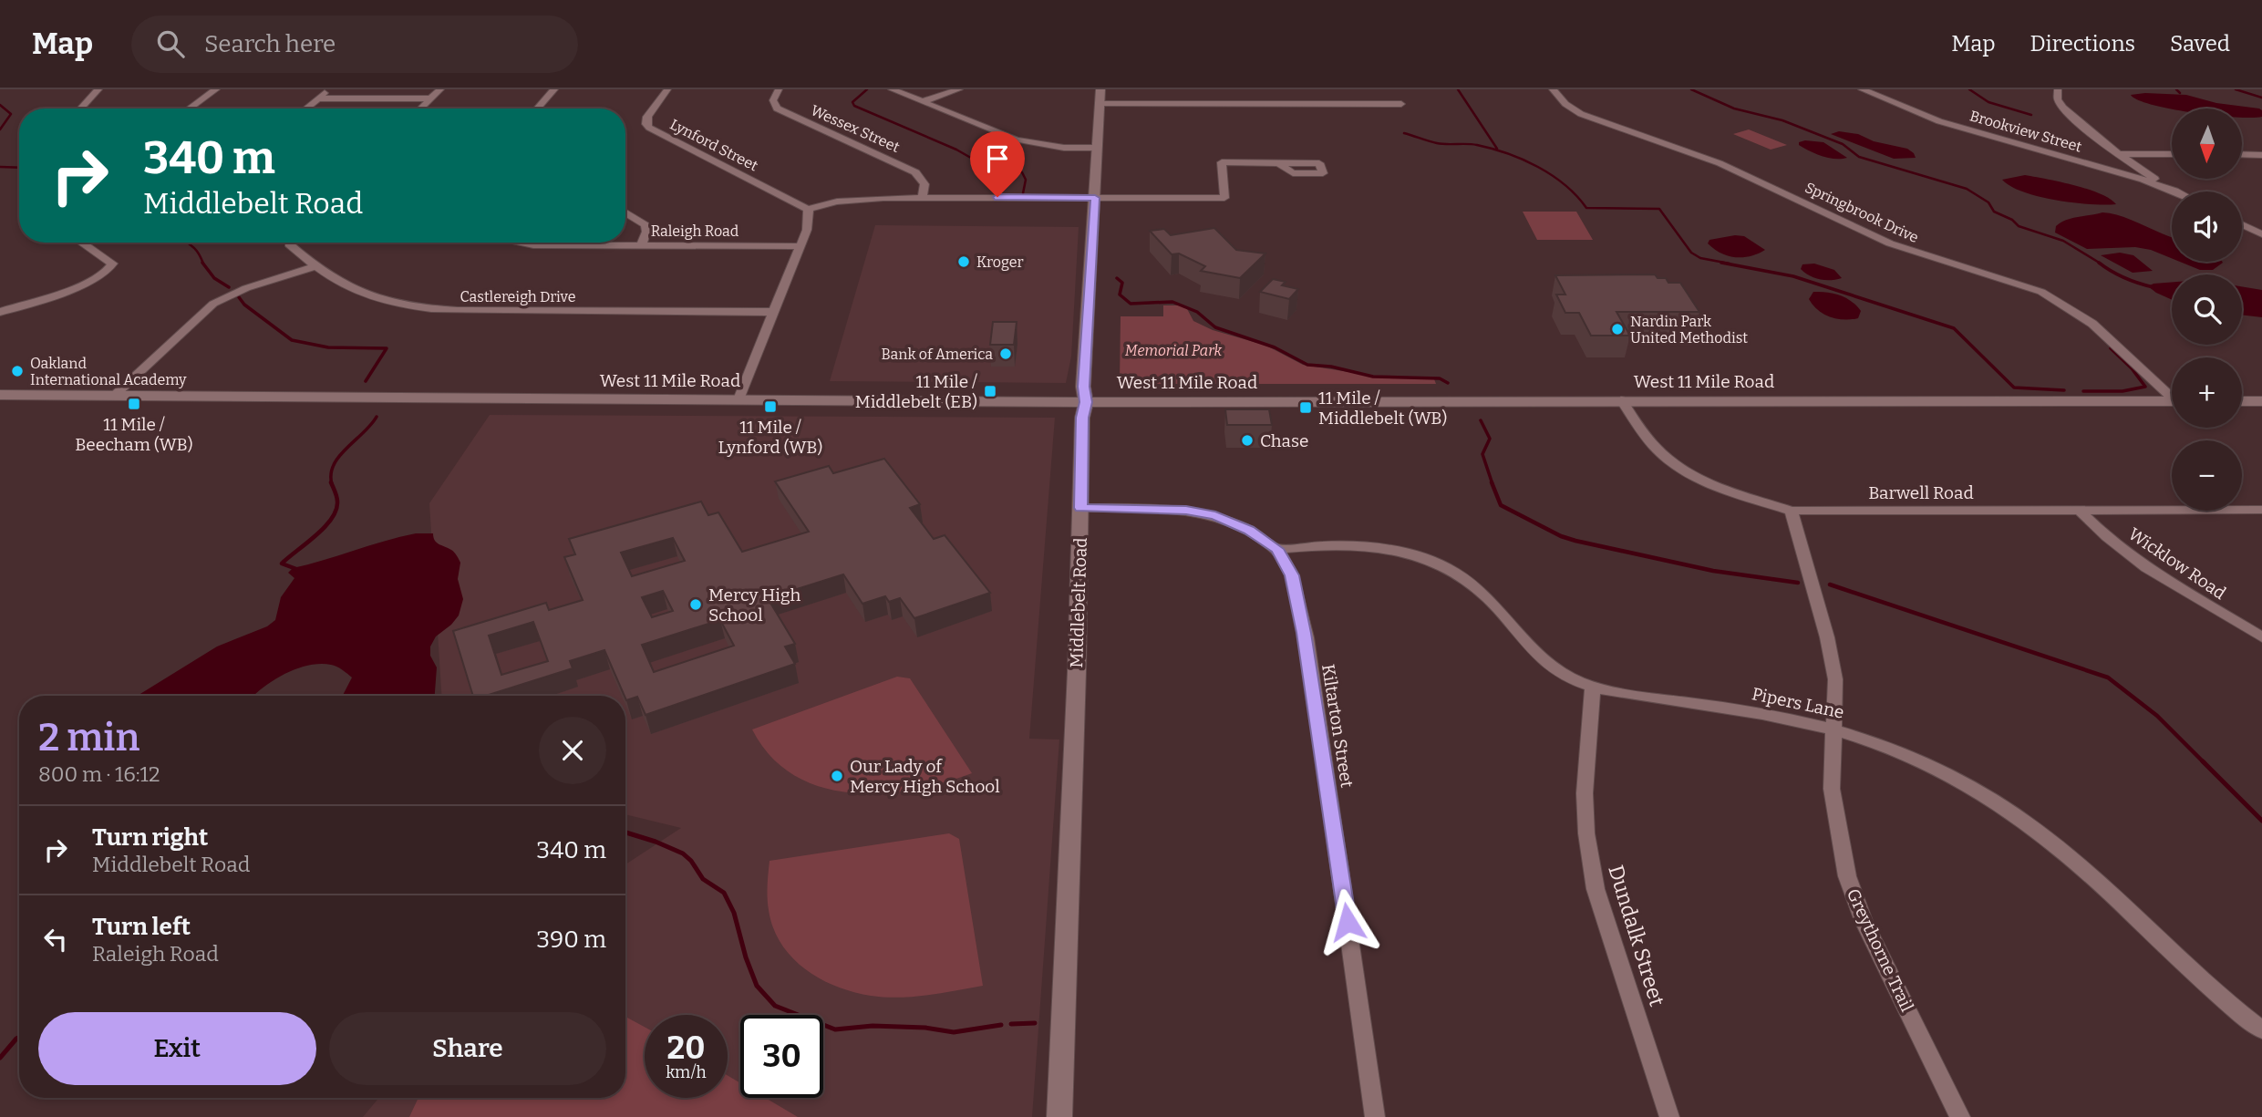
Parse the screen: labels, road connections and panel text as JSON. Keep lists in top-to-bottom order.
{
  "streets": {
    "street": [
      "Wessex Street",
      "Brookview Street",
      "Lynford Street",
      "Springbrook Drive",
      "Raleigh Road",
      "Castlereigh Drive",
      "West 11 Mile Road",
      "Barwell Road",
      "Wicklow Road",
      "Middlebelt Road",
      "Pipers Lane",
      "Kiltarton Street",
      "Dundalk Street",
      "Greythorne Trail"
    ]
  },
  "crossings": [
    ["West 11 Mile Road", "Barwell Road"],
    ["West 11 Mile Road", "Middlebelt Road"],
    ["Barwell Road", "Wicklow Road"],
    ["Barwell Road", "Greythorne Trail"],
    ["Middlebelt Road", "Kiltarton Street"],
    ["Pipers Lane", "Kiltarton Street"],
    ["Pipers Lane", "Dundalk Street"],
    ["Pipers Lane", "Greythorne Trail"]
  ],
  "parks": ["Memorial Park"],
  "places": {
    "other": [
      "Kroger",
      "Nardin Park United Methodist",
      "Bank of America",
      "Oakland International Academy",
      "Chase",
      "Mercy High School",
      "Our Lady of Mercy High School"
    ],
    "transit": [
      "11 Mile / Middlebelt (EB)",
      "11 Mile / Beecham (WB)",
      "11 Mile / Lynford (WB)",
      "11 Mile / Middlebelt (WB)"
    ]
  },
  "north": "bottom",
  "page": {
    "header": "Map",
    "search": "Search here",
    "nav": ["Map", "Directions", "Saved"],
    "map_buttons": ["+", "−"],
    "turn": ["340 m", "Middlebelt Road"],
    "heading": ["2 min", "800 m · 16:12"],
    "list": [
      {
        "name": "Turn right",
        "note": "Middlebelt Road",
        "value": "340 m"
      },
      {
        "name": "Turn left",
        "note": "Raleigh Road",
        "value": "390 m"
      }
    ],
    "buttons": ["Exit", "Share"],
    "speed": "20 km/h",
    "limit": "30"
  }
}
